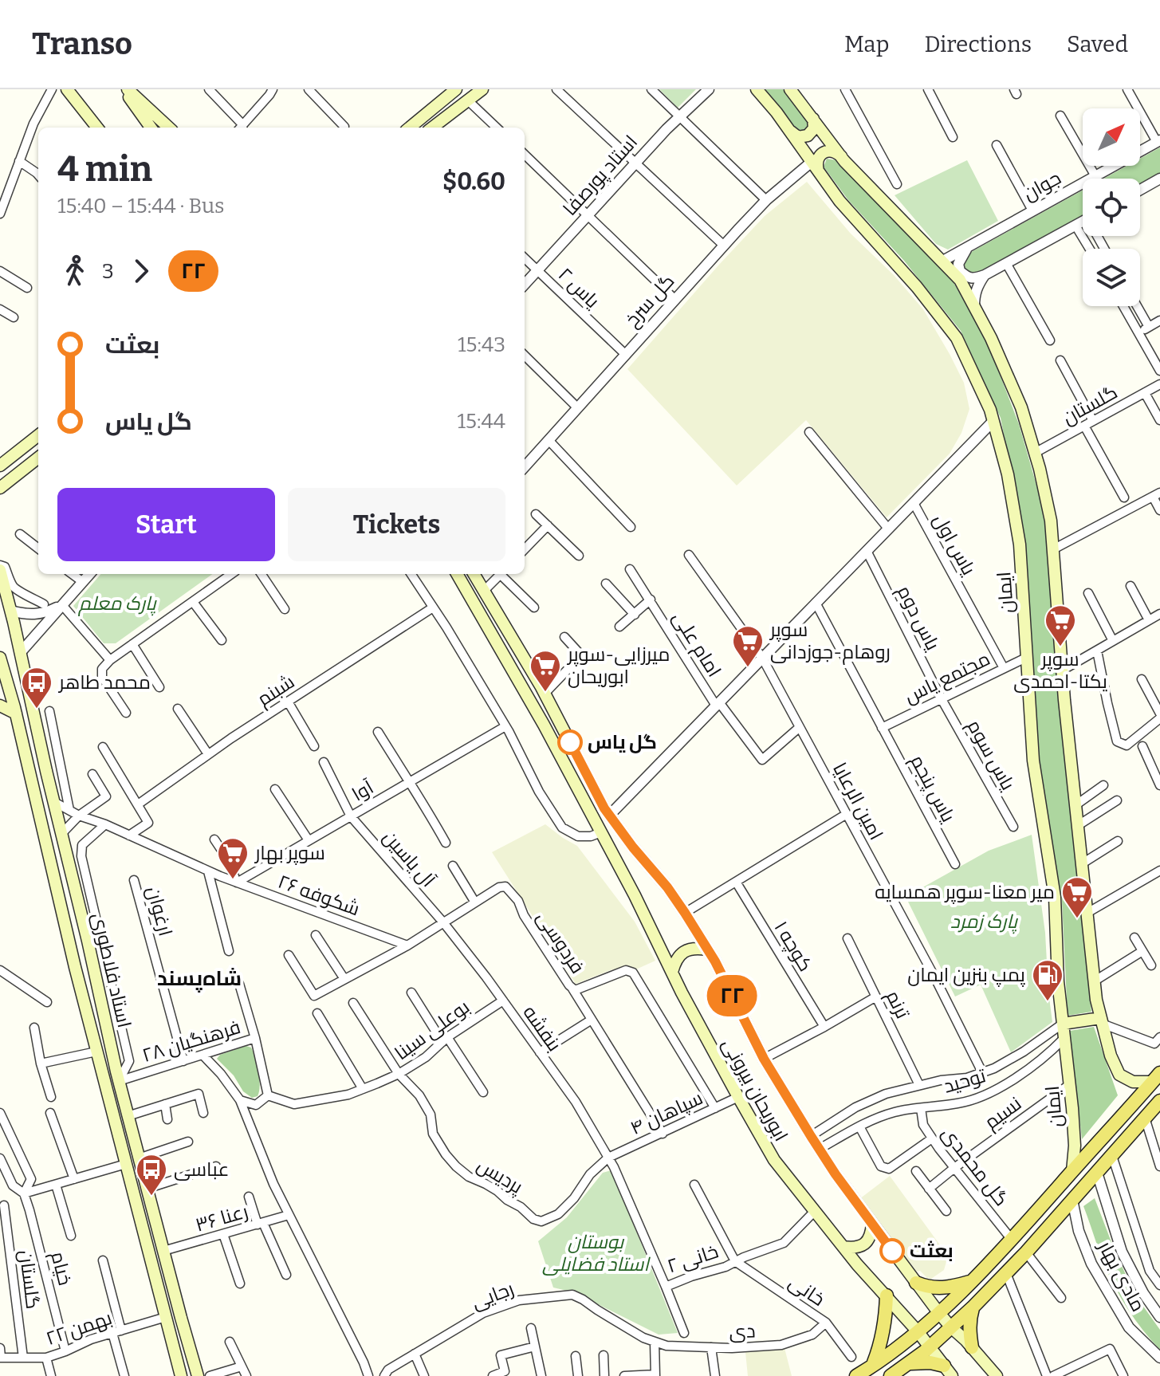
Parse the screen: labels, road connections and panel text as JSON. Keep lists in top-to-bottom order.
{
  "streets": {
    "main road": ["ایمان", "استاد فلاطوری", "ابوریحان بیرونی"],
    "street": [
      "استاد پورصفا",
      "جوان",
      "یاس ۲",
      "گل سرخ",
      "گلستان",
      "یاس اول",
      "یاس دوم",
      "امام علی",
      "مجتمع یاس",
      "شبنم",
      "یاس سوم",
      "یاس پنجم",
      "آوا",
      "امین الرعایا",
      "آل یاسین",
      "شکوفه ۲۶",
      "ارغوان",
      "فردوسی",
      "کوچه ۱",
      "ترنم",
      "بنفشه",
      "بوعلی سینا",
      "فرهنگیان ۲۸",
      "توحید",
      "سپاهان ۴",
      "نسیم",
      "گل محمدی",
      "پردیس",
      "رعنا ۳۶",
      "خانی ۲",
      "خیام",
      "مادی بهار",
      "خانی",
      "رجایی",
      "۲۲ بهمن",
      "دی"
    ]
  },
  "crossings": [
    ["استاد پورصفا", "یاس ۲"],
    ["یاس ۲", "گل سرخ"],
    ["گل سرخ", "ایمان"],
    ["گلستان", "۲۲ بهمن"],
    ["یاس اول", "مجتمع یاس"],
    ["ایمان", "مجتمع یاس"],
    ["ایمان", "توحید"],
    ["ایمان", "نسیم"],
    ["یاس دوم", "مجتمع یاس"],
    ["یاس دوم", "یاس سوم"],
    ["امام علی", "امین الرعایا"],
    ["مجتمع یاس", "یاس سوم"],
    ["مجتمع یاس", "یاس پنجم"],
    ["آوا", "آل یاسین"],
    ["آوا", "شکوفه ۲۶"],
    ["آل یاسین", "فردوسی"],
    ["آل یاسین", "بنفشه"],
    ["شکوفه ۲۶", "فردوسی"],
    ["شکوفه ۲۶", "استاد فلاطوری"],
    ["ارغوان", "فرهنگیان ۲۸"],
    ["فردوسی", "بنفشه"],
    ["فردوسی", "سپاهان ۴"],
    ["استاد فلاطوری", "فرهنگیان ۲۸"],
    ["استاد فلاطوری", "رعنا ۳۶"],
    ["استاد فلاطوری", "۲۲ بهمن"],
    ["بنفشه", "بوعلی سینا"],
    ["بنفشه", "سپاهان ۴"],
    ["بنفشه", "پردیس"],
    ["بنفشه", "خانی ۲"],
    ["بوعلی سینا", "فرهنگیان ۲۸"],
    ["بوعلی سینا", "پردیس"],
    ["توحید", "ابوریحان بیرونی"],
    ["توحید", "گل محمدی"],
    ["ابوریحان بیرونی", "سپاهان ۴"],
    ["ابوریحان بیرونی", "خانی ۲"],
    ["سپاهان ۴", "پردیس"],
    ["سپاهان ۴", "خانی ۲"],
    ["نسیم", "گل محمدی"],
    ["پردیس", "خانی ۲"],
    ["خانی ۲", "خانی"],
    ["خیام", "۲۲ بهمن"],
    ["خانی", "دی"],
    ["رجایی", "دی"]
  ],
  "districts": ["شاه‌پسند"],
  "parks": ["پارک معلم", "پارک زمرد", "بوستان استاد فضایلی"],
  "places": {
    "supermarket": [
      "سوپر یکتا-احمدی",
      "سوپر روهام-جوزدانی",
      "میرزایی-سوپر ابوریحان",
      "سوپر بهار",
      "میر معنا-سوپر همسایه"
    ],
    "bus stop": ["محمد طاهر", "عباسی"],
    "other": ["گل یاس", "بعثت"],
    "fuel station": ["پمپ بنزین ایمان"]
  },
  "lines": ["bus line ۲۲"],
  "north": "top right",
  "page": {
    "header": "Transo",
    "nav": ["Map", "Directions", "Saved"],
    "on_map": "۲۲",
    "heading": ["4 min", "15:40 – 15:44 · Bus", "$0.60"],
    "legs": ["3", "۲۲"],
    "list": [
      {
        "name": "بعثت",
        "value": "15:43"
      },
      {
        "name": "گل یاس",
        "value": "15:44"
      }
    ],
    "buttons": ["Start", "Tickets"]
  }
}
